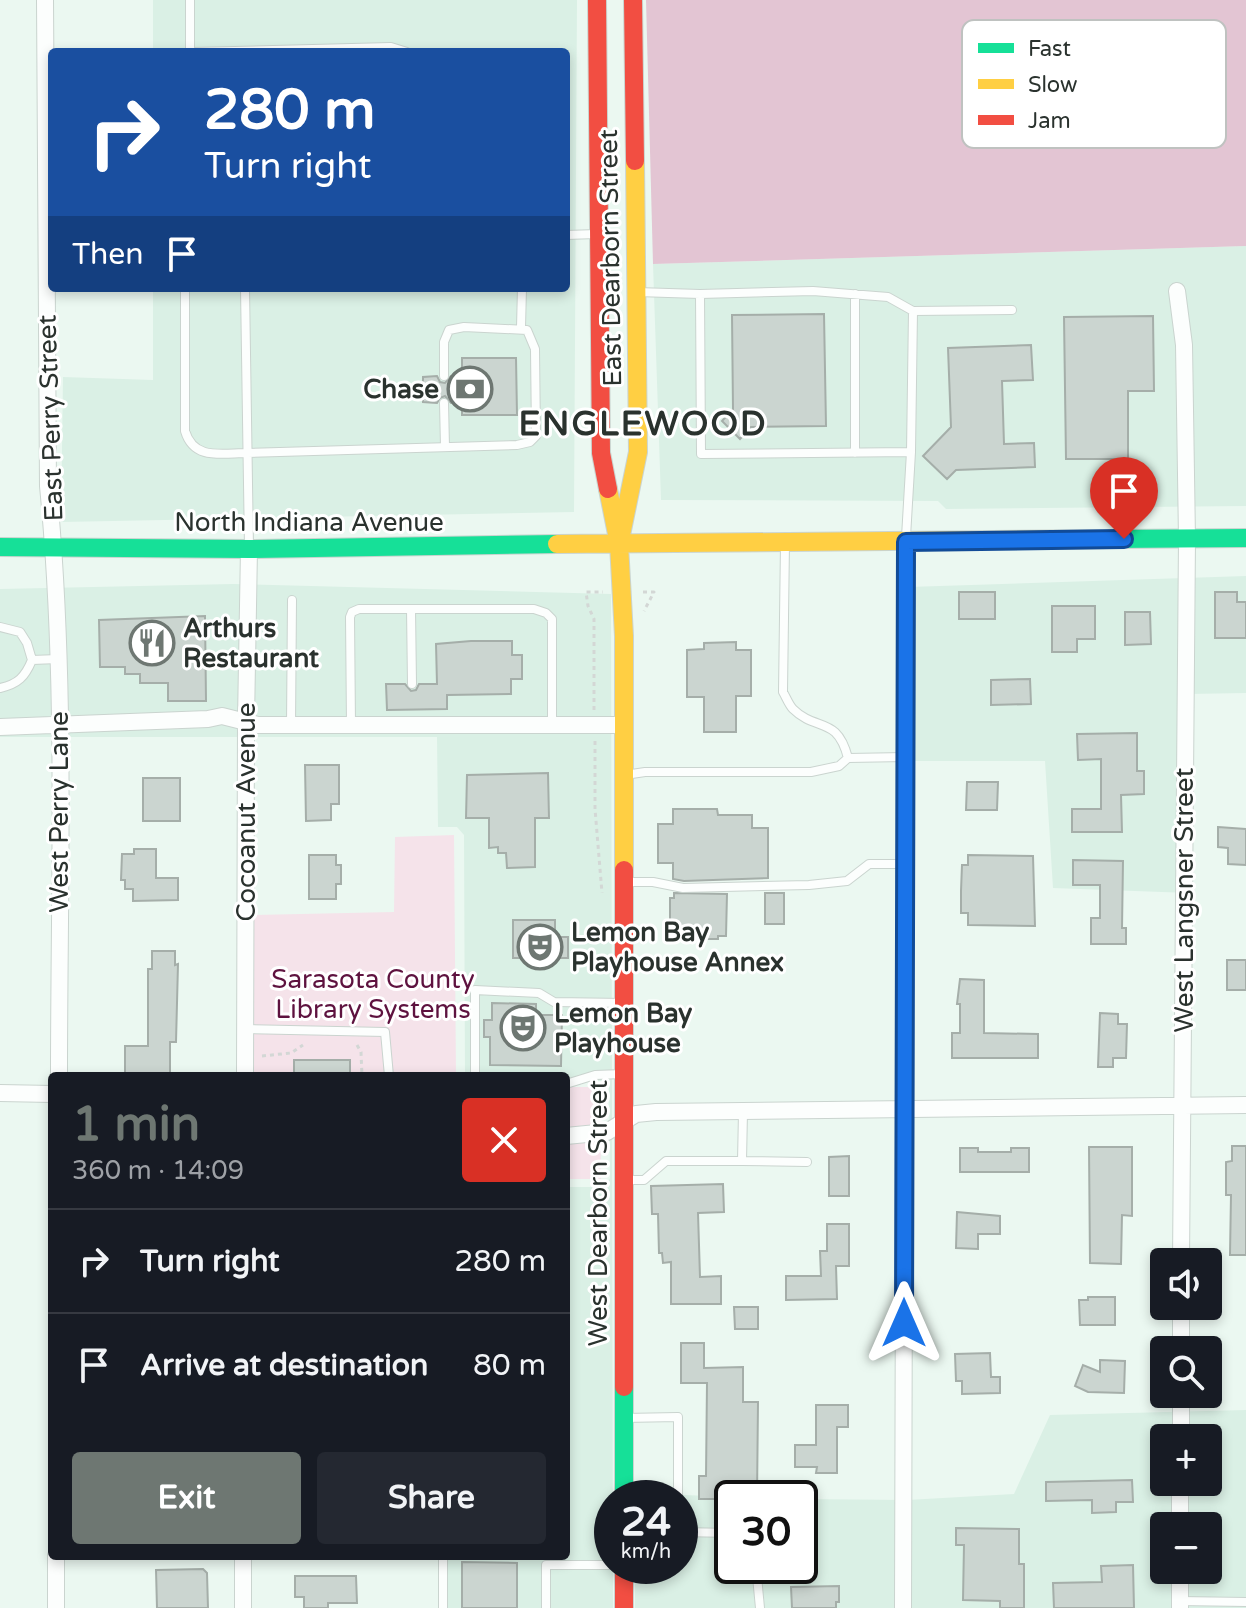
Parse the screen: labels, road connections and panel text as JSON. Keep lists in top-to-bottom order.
{
  "streets": {
    "main road": ["East Dearborn Street", "North Indiana Avenue", "West Dearborn Street"],
    "street": [
      "East Perry Street",
      "West Perry Lane",
      "Cocoanut Avenue",
      "West Langsner Street"
    ]
  },
  "crossings": [
    ["East Dearborn Street", "North Indiana Avenue"],
    ["East Dearborn Street", "West Dearborn Street"],
    ["East Perry Street", "North Indiana Avenue"],
    ["East Perry Street", "West Perry Lane"],
    ["North Indiana Avenue", "West Perry Lane"],
    ["North Indiana Avenue", "Cocoanut Avenue"],
    ["North Indiana Avenue", "West Langsner Street"],
    ["North Indiana Avenue", "West Dearborn Street"]
  ],
  "districts": ["ENGLEWOOD"],
  "parks": ["Sarasota County Library Systems"],
  "places": {
    "bank": ["Chase"],
    "restaurant": ["Arthurs Restaurant"],
    "theatre": ["Lemon Bay Playhouse Annex", "Lemon Bay Playhouse"]
  },
  "legend": ["Fast", "Slow", "Jam"],
  "page": {
    "turn": ["280 m", "Turn right"],
    "then": "Then",
    "heading": ["1 min", "360 m · 14:09"],
    "list": [
      {
        "name": "Turn right",
        "value": "280 m"
      },
      {
        "name": "Arrive at destination",
        "value": "80 m"
      }
    ],
    "map_buttons": ["+", "−"],
    "buttons": ["Exit", "Share"],
    "speed": "24 km/h",
    "limit": "30"
  }
}
